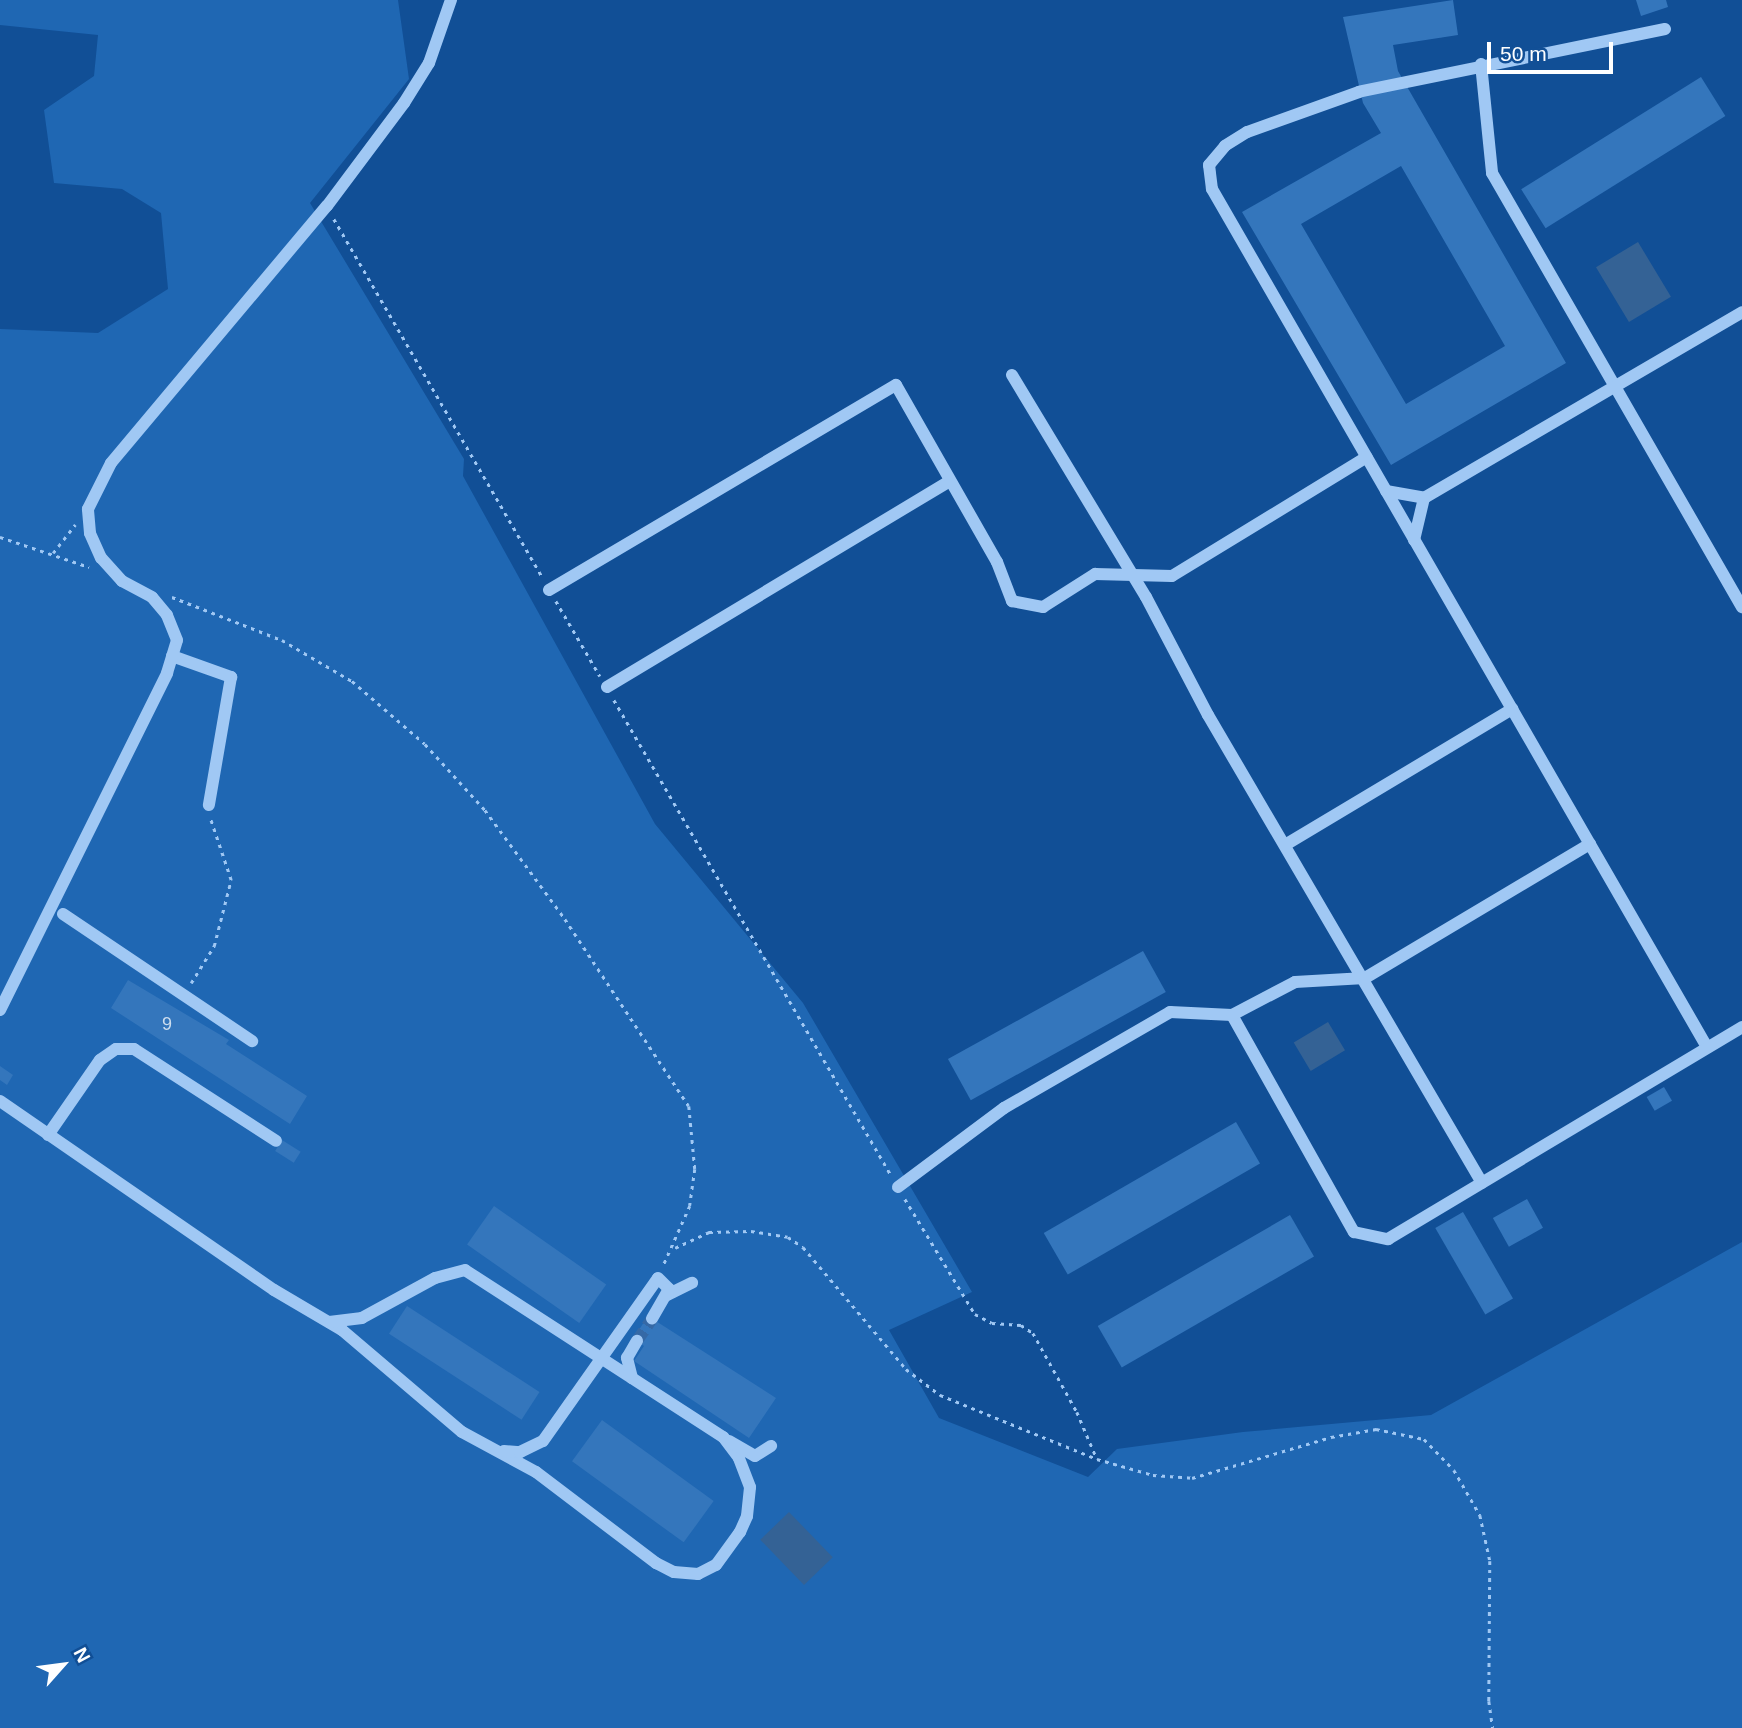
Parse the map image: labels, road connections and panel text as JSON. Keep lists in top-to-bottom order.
{
  "house_numbers": ["9"],
  "scale_bar": "50 m",
  "north": "top right"
}
